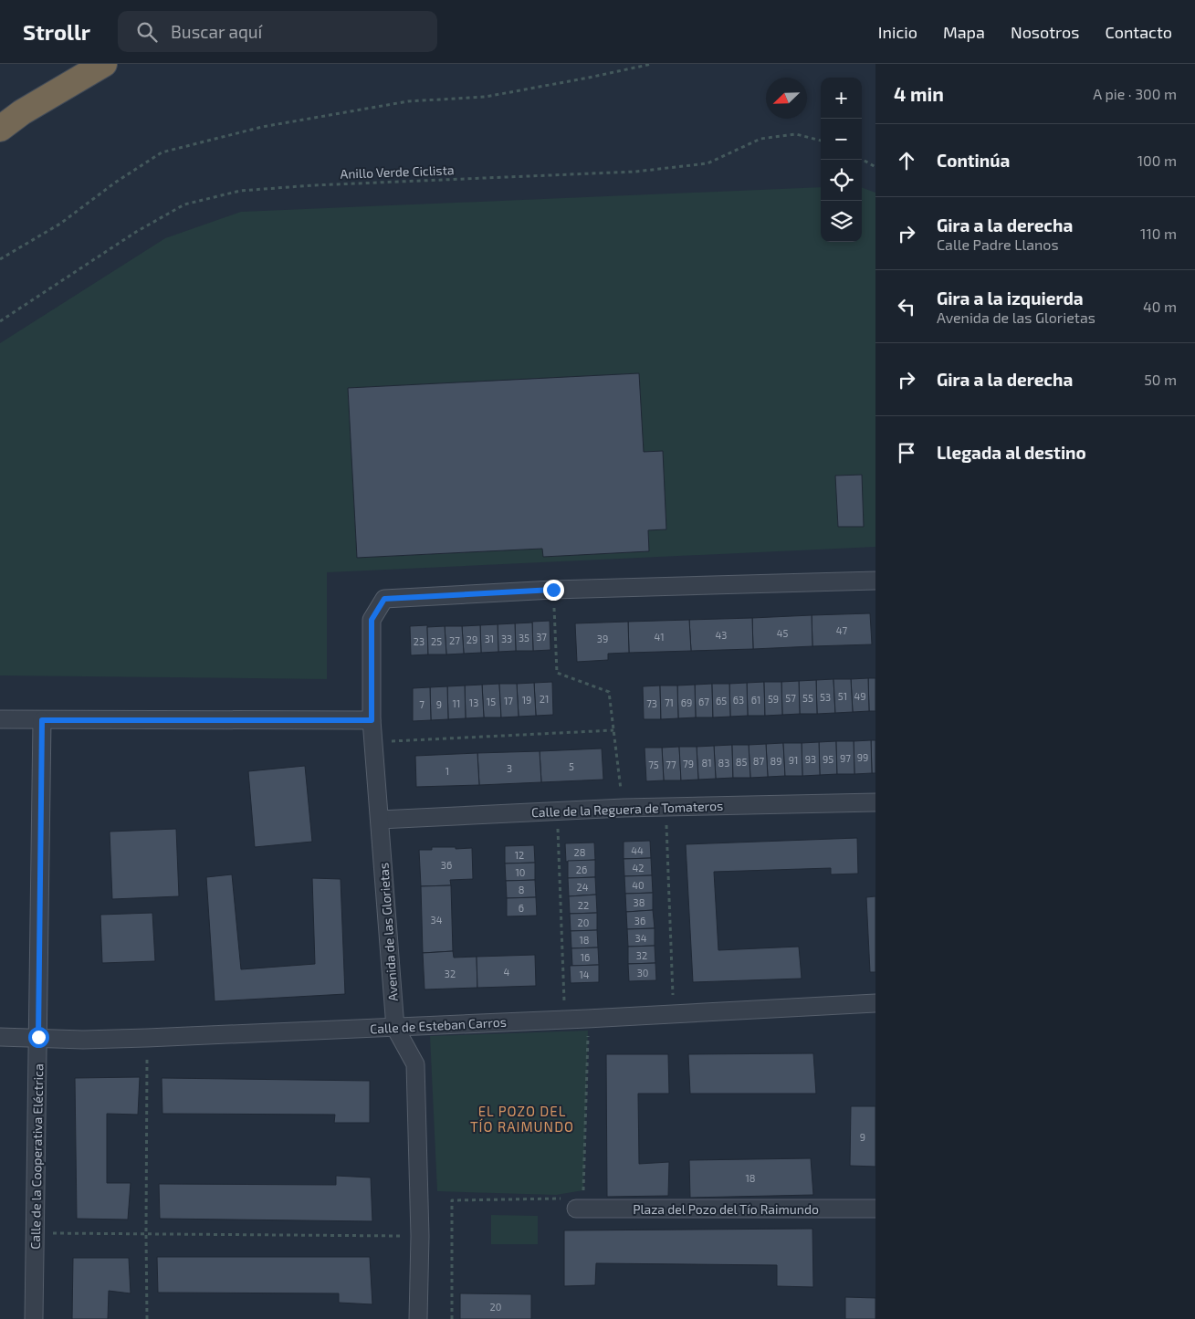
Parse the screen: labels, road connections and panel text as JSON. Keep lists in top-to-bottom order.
{
  "streets": {
    "street": [
      "Calle de la Reguera de Tomateros",
      "Avenida de las Glorietas",
      "Calle de Esteban Carros",
      "Calle de la Cooperativa Eléctrica",
      "Plaza del Pozo del Tío Raimundo"
    ],
    "path": ["Anillo Verde Ciclista"]
  },
  "crossings": [
    ["Calle de la Reguera de Tomateros", "Avenida de las Glorietas"],
    ["Avenida de las Glorietas", "Calle de Esteban Carros"],
    ["Calle de Esteban Carros", "Calle de la Cooperativa Eléctrica"]
  ],
  "districts": ["EL POZO DEL TÍO RAIMUNDO"],
  "house_numbers": [
    "47",
    "45",
    "43",
    "37",
    "41",
    "35",
    "31",
    "33",
    "39",
    "29",
    "27",
    "23",
    "25",
    "51",
    "49",
    "53",
    "57",
    "55",
    "21",
    "59",
    "19",
    "63",
    "61",
    "17",
    "65",
    "15",
    "67",
    "13",
    "71",
    "69",
    "11",
    "73",
    "7",
    "9",
    "99",
    "97",
    "93",
    "95",
    "91",
    "87",
    "89",
    "85",
    "81",
    "83",
    "79",
    "75",
    "77",
    "5",
    "3",
    "1",
    "44",
    "28",
    "12",
    "36",
    "42",
    "26",
    "10",
    "40",
    "24",
    "8",
    "38",
    "22",
    "6",
    "34",
    "36",
    "20",
    "34",
    "18",
    "32",
    "16",
    "4",
    "30",
    "32",
    "14",
    "9",
    "18",
    "20"
  ],
  "north": "bottom left",
  "page": {
    "header": "Strollr",
    "search": "Buscar aquí",
    "nav": [
      "Inicio",
      "Mapa",
      "Nosotros",
      "Contacto"
    ],
    "heading": ["4 min", "A pie · 300 m"],
    "map_buttons": ["+", "−"],
    "list": [
      ["Continúa", "100 m"],
      ["Gira a la derecha", "Calle Padre Llanos", "110 m"],
      ["Gira a la izquierda", "Avenida de las Glorietas", "40 m"],
      ["Gira a la derecha", "50 m"],
      "Llegada al destino"
    ]
  }
}
